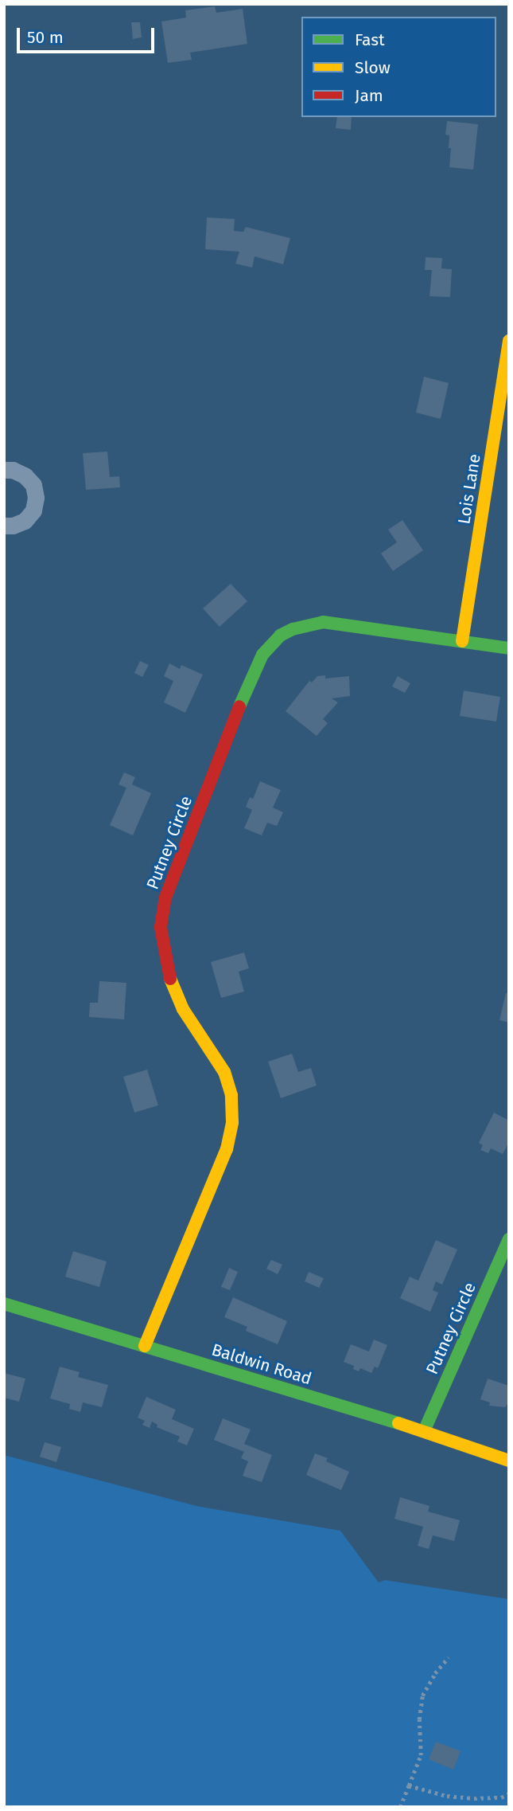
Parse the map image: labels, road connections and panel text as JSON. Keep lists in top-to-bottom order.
{
  "streets": {
    "street": ["Lois Lane", "Putney Circle", "Baldwin Road"]
  },
  "crossings": [
    ["Lois Lane", "Putney Circle"],
    ["Putney Circle", "Baldwin Road"]
  ],
  "legend": ["Fast", "Slow", "Jam"],
  "scale_bar": "50 m"
}
